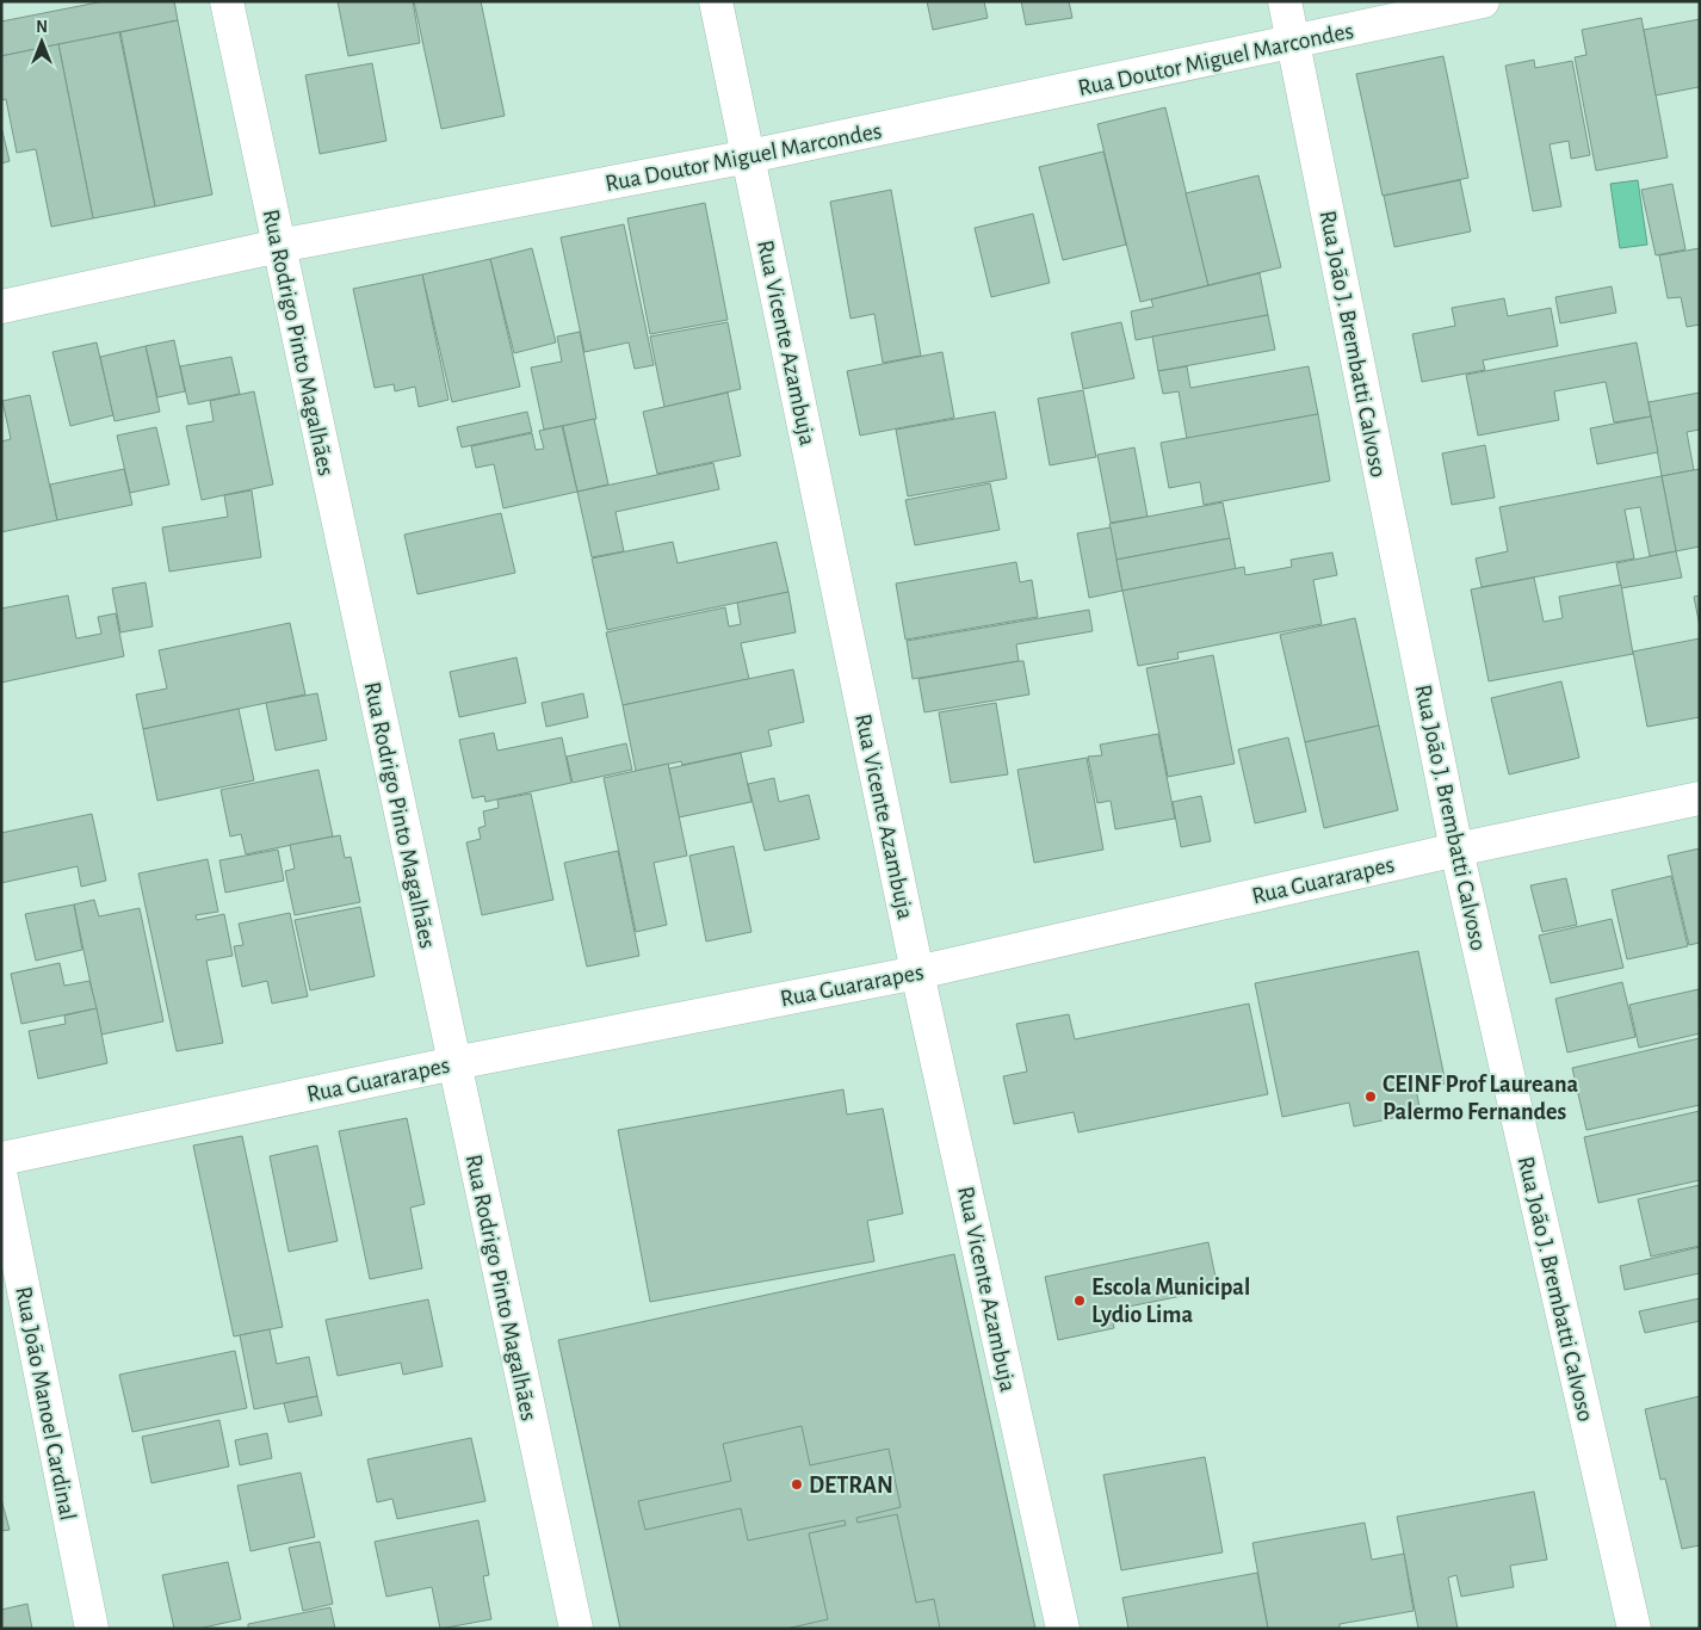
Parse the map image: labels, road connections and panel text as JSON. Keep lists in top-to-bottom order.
{
  "streets": {
    "street": [
      "Rua Doutor Miguel Marcondes",
      "Rua Rodrigo Pinto Magalhães",
      "Rua Vicente Azambuja",
      "Rua João J. Brembatti Calvoso",
      "Rua Guararapes",
      "Rua João Manoel Cardinal"
    ]
  },
  "crossings": [
    ["Rua Doutor Miguel Marcondes", "Rua Rodrigo Pinto Magalhães"],
    ["Rua Doutor Miguel Marcondes", "Rua Vicente Azambuja"],
    ["Rua Doutor Miguel Marcondes", "Rua João J. Brembatti Calvoso"],
    ["Rua Rodrigo Pinto Magalhães", "Rua Guararapes"],
    ["Rua Vicente Azambuja", "Rua Guararapes"],
    ["Rua João J. Brembatti Calvoso", "Rua Guararapes"]
  ],
  "places": ["CEINF Prof Laureana Palermo Fernandes", "Escola Municipal Lydio Lima", "DETRAN"],
  "north": "top"
}
